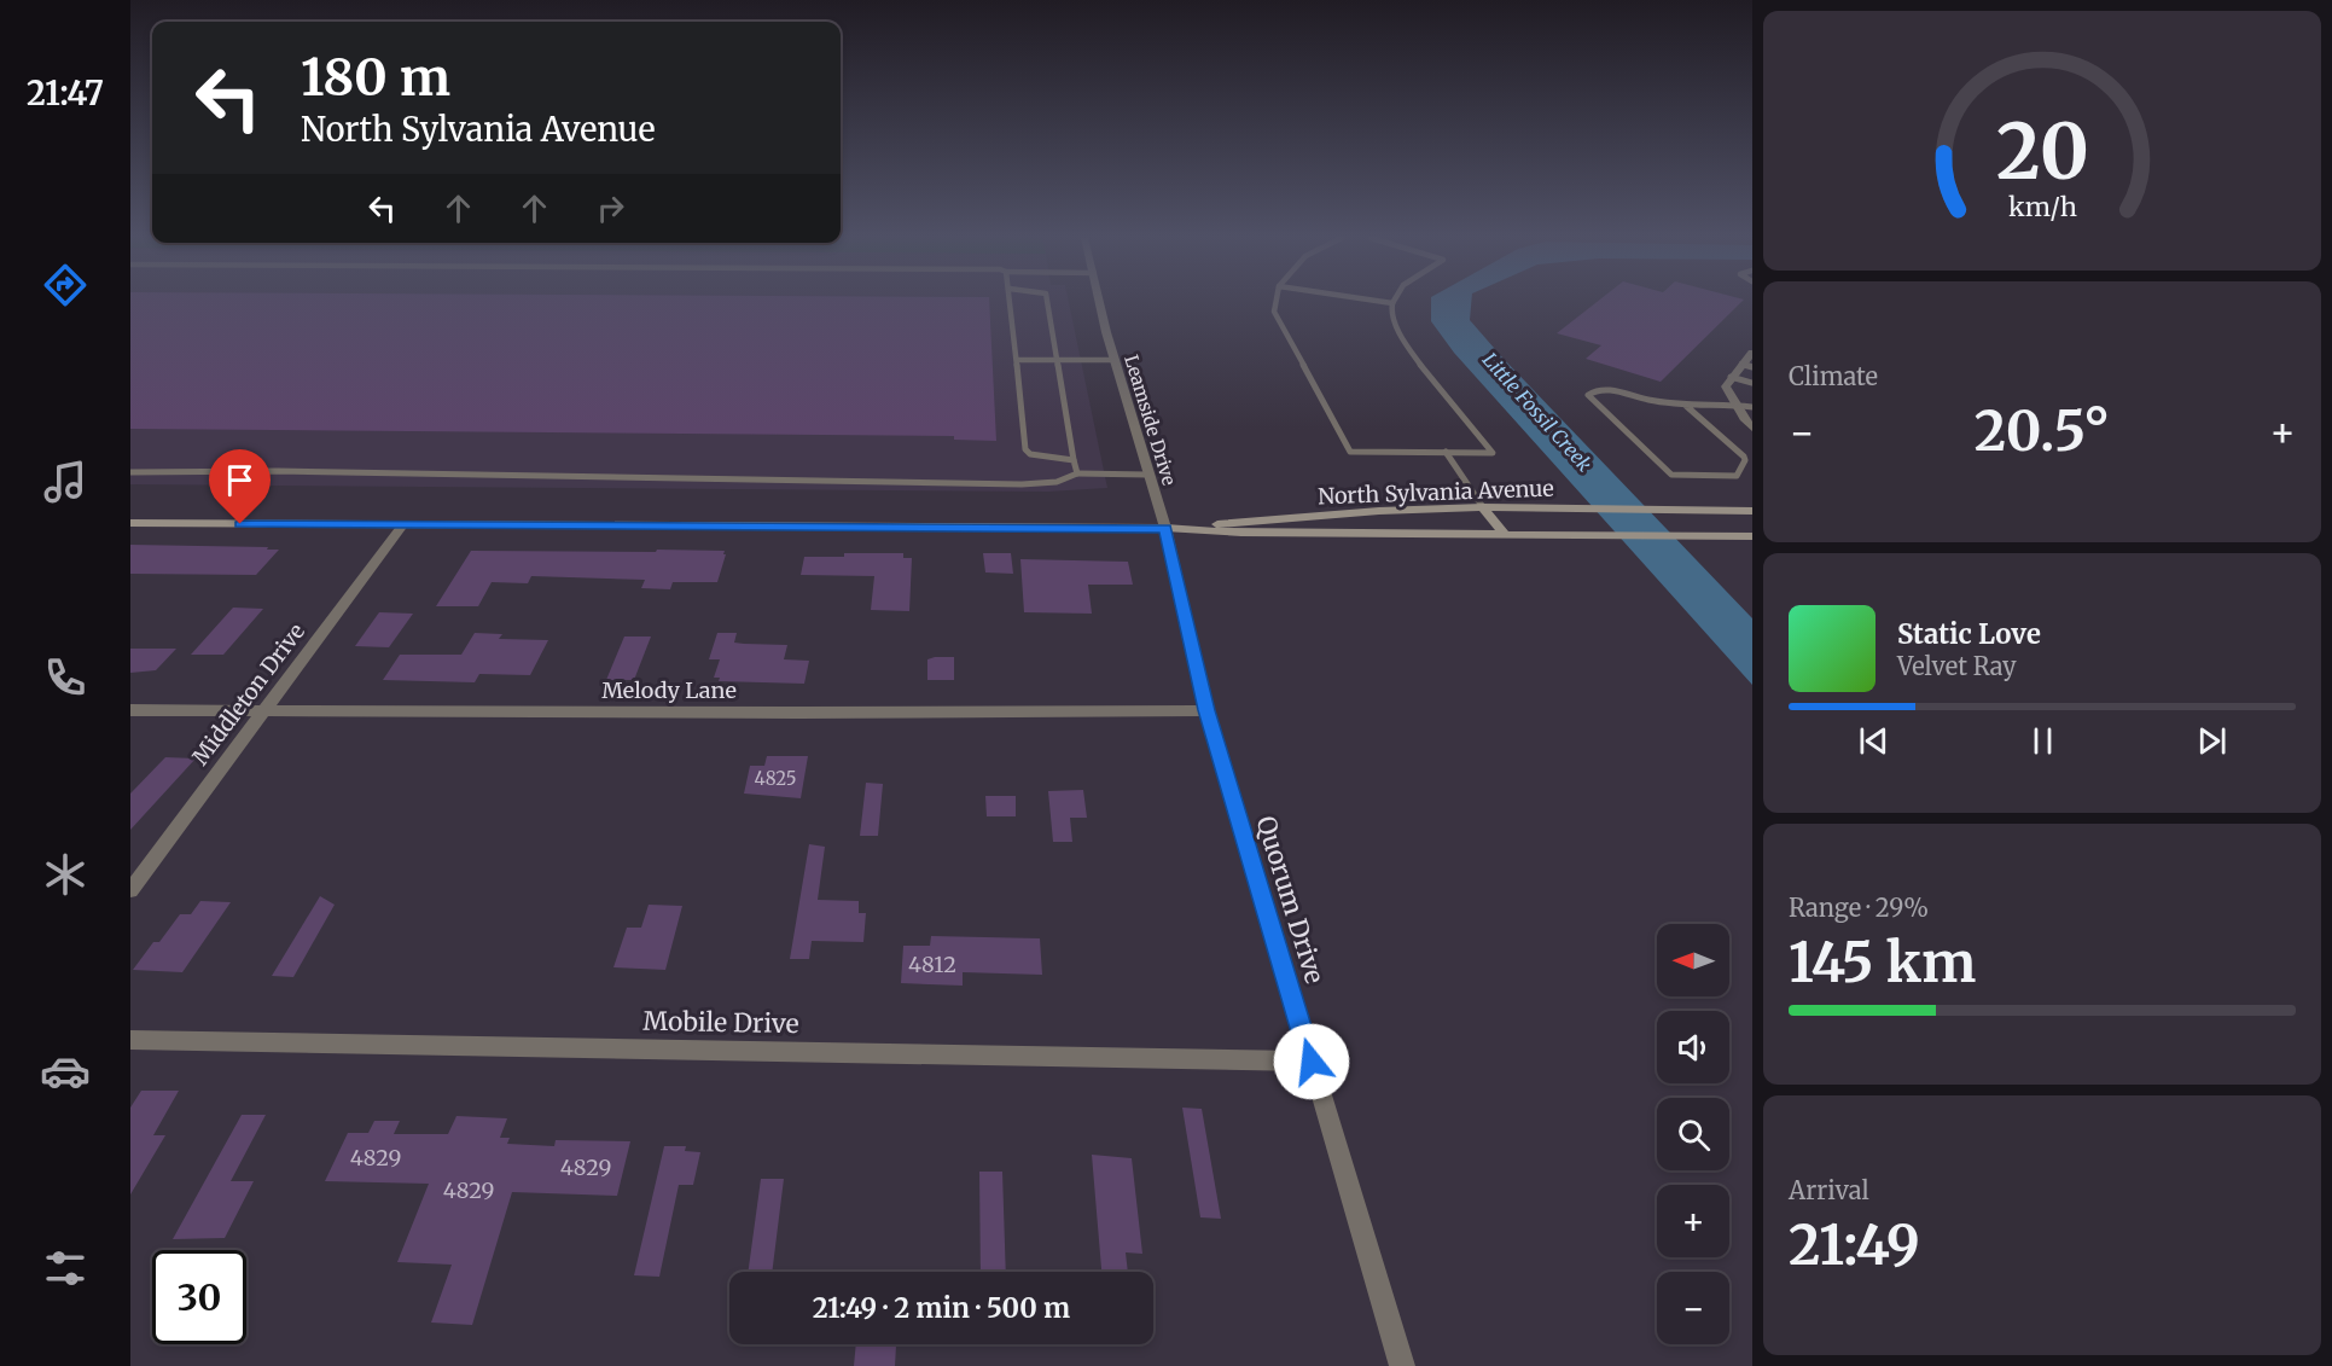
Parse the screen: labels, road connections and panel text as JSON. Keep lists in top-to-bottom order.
{
  "streets": {
    "street": [
      "Leamside Drive",
      "North Sylvania Avenue",
      "Melody Lane",
      "Middleton Drive",
      "Quorum Drive",
      "Mobile Drive"
    ]
  },
  "crossings": [
    ["Leamside Drive", "North Sylvania Avenue"],
    ["Leamside Drive", "Quorum Drive"],
    ["North Sylvania Avenue", "Middleton Drive"],
    ["North Sylvania Avenue", "Quorum Drive"],
    ["Melody Lane", "Middleton Drive"],
    ["Melody Lane", "Quorum Drive"],
    ["Quorum Drive", "Mobile Drive"]
  ],
  "water": ["Little Fossil Creek"],
  "house_numbers": [
    "4825",
    "4812",
    "4829",
    "4829",
    "4829"
  ],
  "north": "left",
  "page": {
    "tabs": "21:47",
    "turn": ["180 m", "North Sylvania Avenue"],
    "tile": [
      "Climate",
      ["Range · 29%", "145 km"],
      ["Arrival", "21:49"]
    ],
    "heat": ["−", "20.5°", "+"],
    "song": ["Static Love", "Velvet Ray"],
    "map_buttons": ["+", "−"],
    "limit": "30",
    "trip": "21:49 · 2 min · 500 m",
    "gauge": ["20", "km/h"]
  }
}
